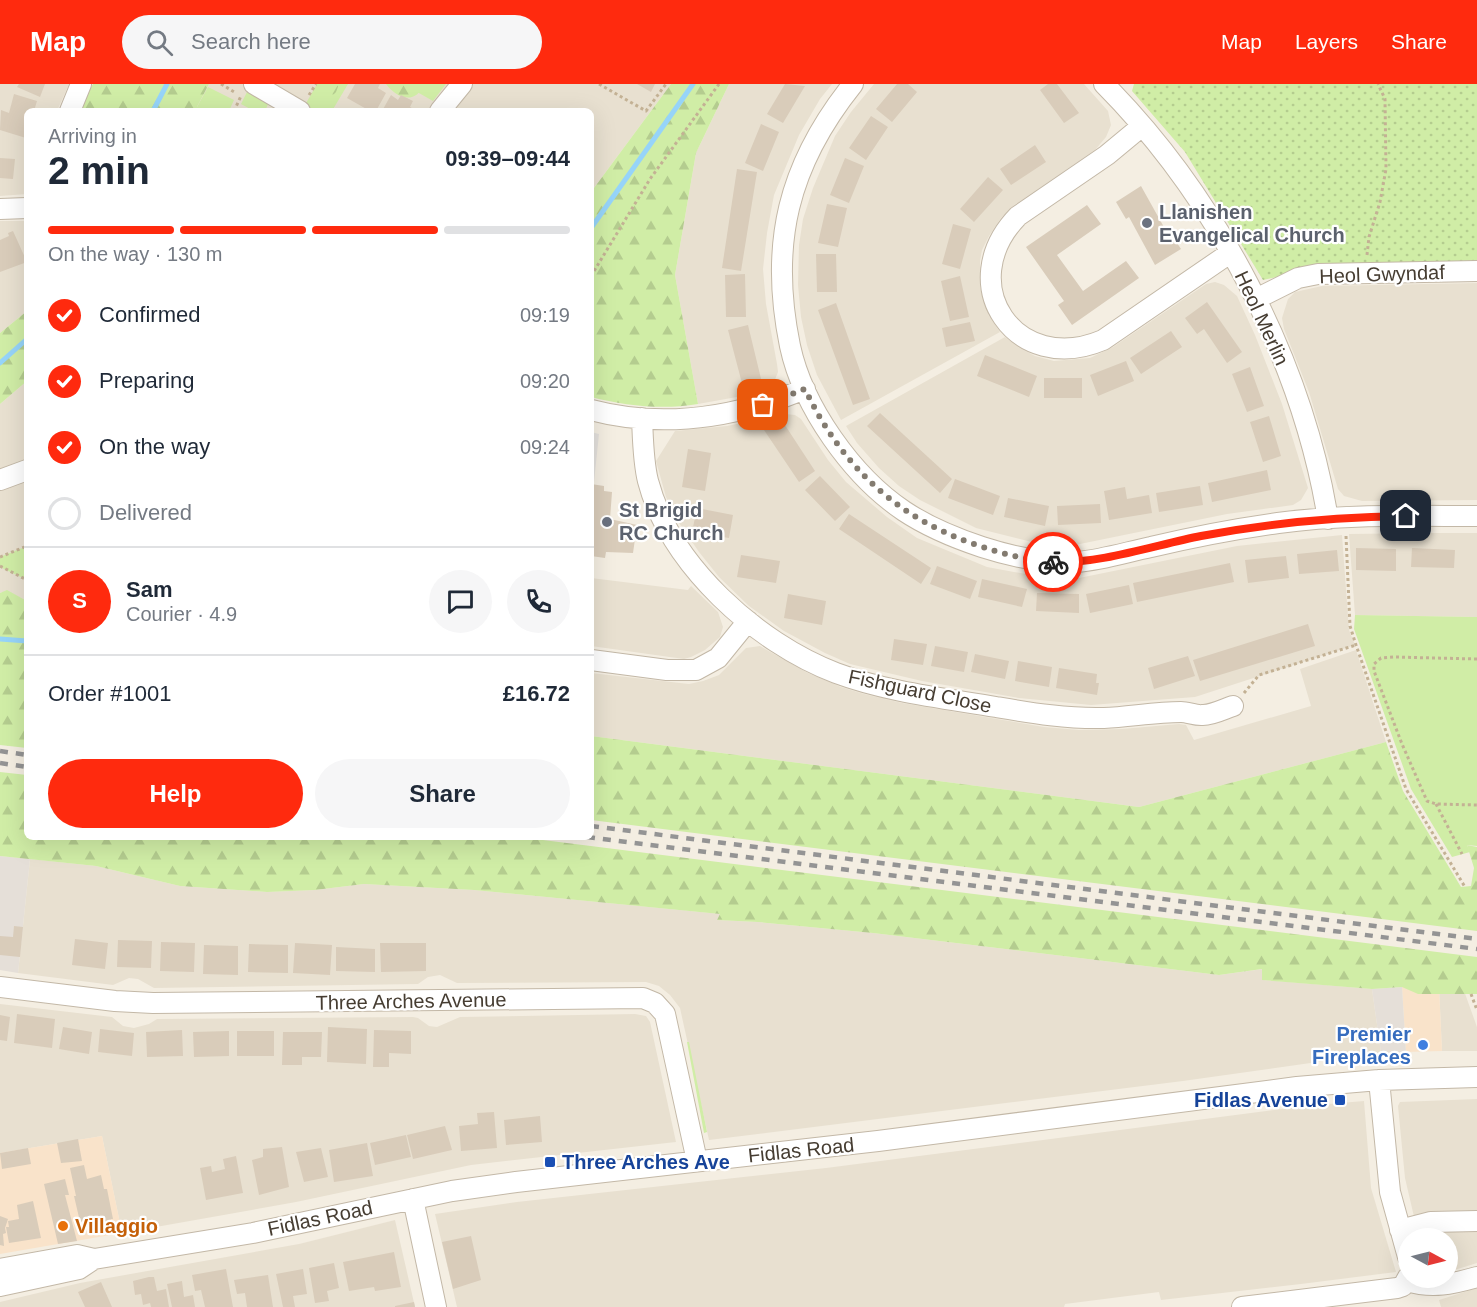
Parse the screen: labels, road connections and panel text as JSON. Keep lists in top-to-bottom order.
{
  "streets": {
    "street": [
      "Heol Gwyndaf",
      "Heol Merlin",
      "Fishguard Close",
      "Three Arches Avenue",
      "Fidlas Road"
    ]
  },
  "crossings": [
    ["Heol Gwyndaf", "Heol Merlin"],
    ["Three Arches Avenue", "Fidlas Road"]
  ],
  "places": {
    "other": [
      "Llanishen Evangelical Church",
      "St Brigid RC Church",
      "Premier Fireplaces",
      "Villaggio"
    ],
    "transit": ["Fidlas Avenue", "Three Arches Ave"]
  },
  "north": "right",
  "page": {
    "header": "Map",
    "search": "Search here",
    "nav": ["Map", "Layers", "Share"],
    "heading": ["2 min", "Arriving in", "09:39–09:44"],
    "panel": [
      "Sam",
      "Courier · 4.9",
      "Order #1001",
      "£16.72"
    ],
    "bar": "On the way · 130 m",
    "list": [
      ["Confirmed", "09:19"],
      ["Preparing", "09:20"],
      ["On the way", "09:24"],
      "Delivered"
    ],
    "round": "S",
    "buttons": ["Help", "Share"]
  }
}
